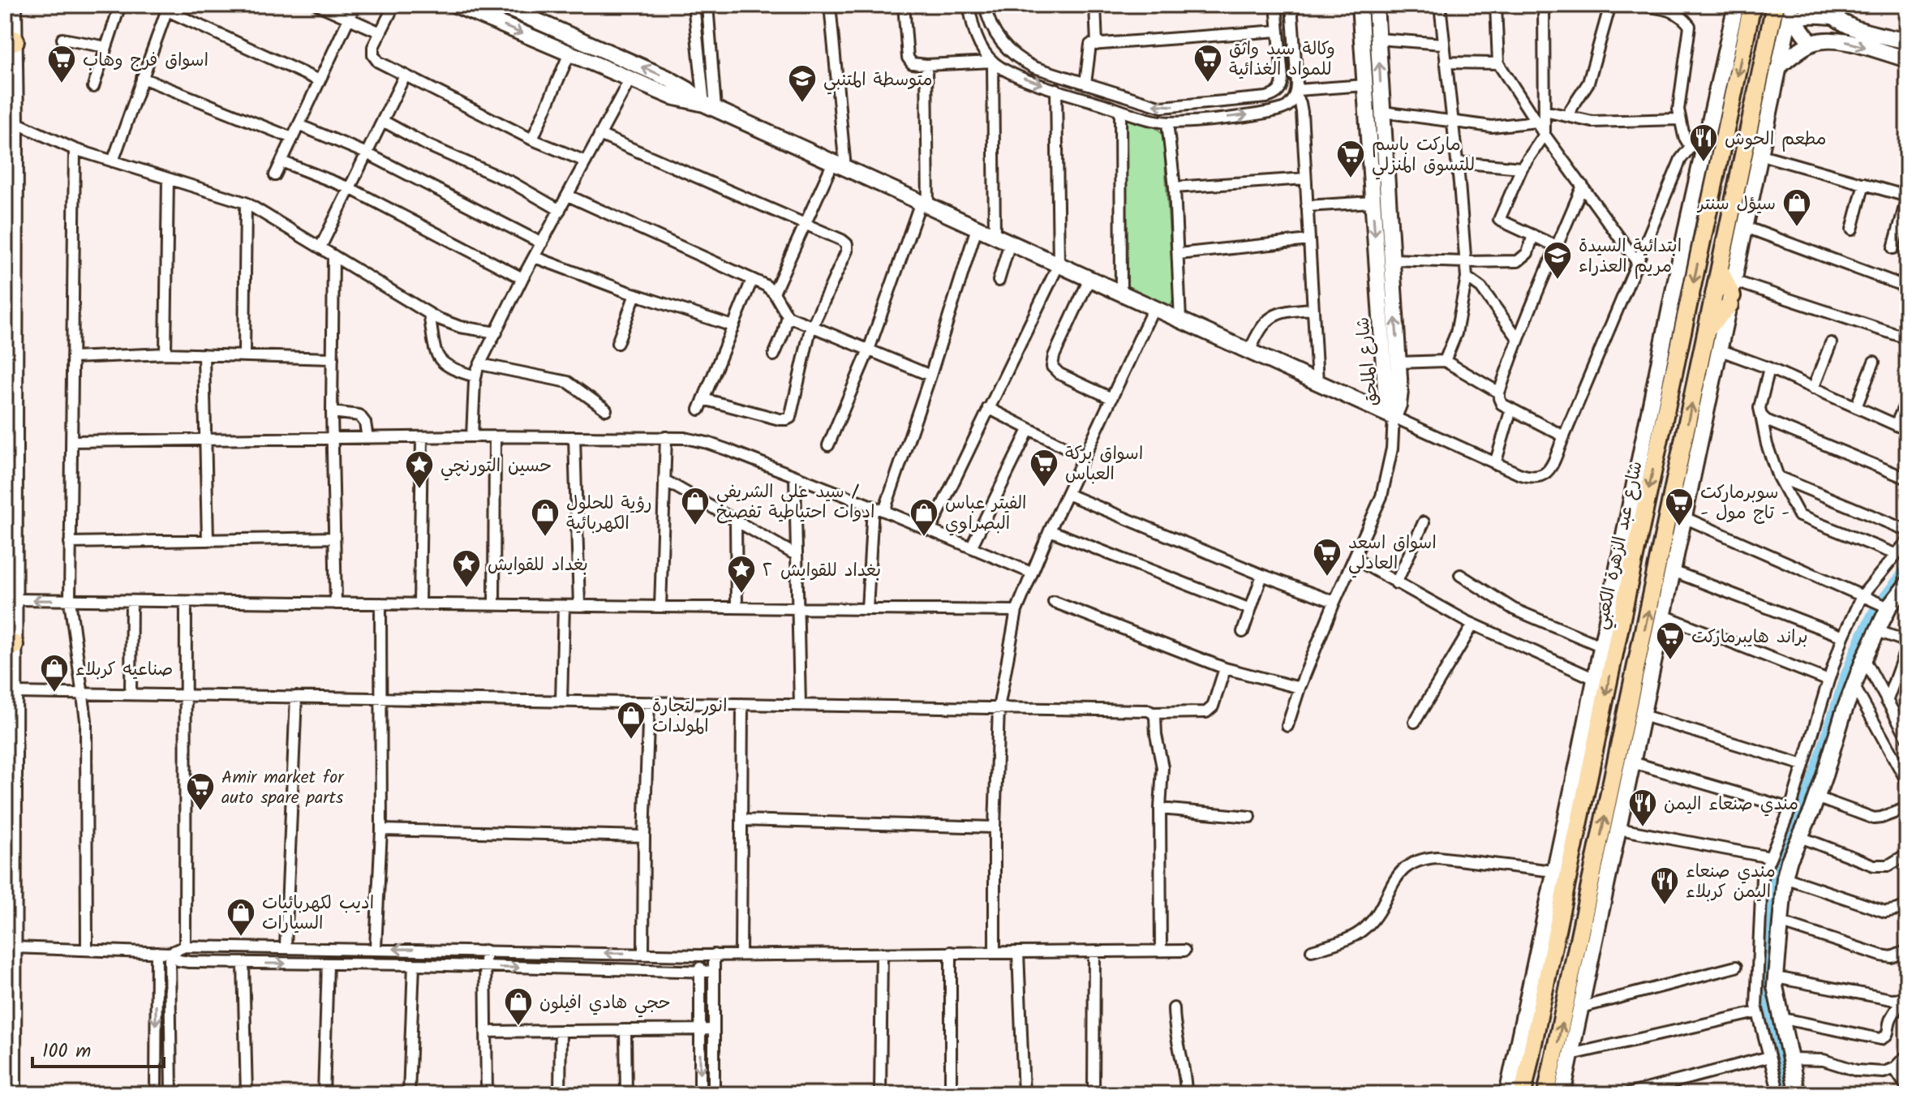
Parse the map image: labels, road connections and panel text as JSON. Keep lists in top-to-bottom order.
{
  "streets": {
    "main road": ["شارع عبد الزهرة الكعبي"],
    "street": ["شارع الملحق"]
  },
  "places": {
    "supermarket": [
      "وكالة سيد واثق للمواد الغذائية",
      "اسواق فرج وهاب",
      "ماركت باسم للتسوق المنزلي",
      "اسواق بركة العباس",
      "سوبرماركت - تاج مول -",
      "اسواق اسعد العادلي",
      "براند هايبرماركت",
      "Amir market for auto spare parts"
    ],
    "school or university": ["متوسطة المتنبي", "ابتدائية السيدة مريم العذراء"],
    "restaurant": ["مطعم الحوش", "مندي صنعاء اليمن", "مندي صنعاء اليمن كربلاء"],
    "shop": [
      "سيؤل سنتر",
      "سيد علي الشريفي / ادوات احتياطية تفصيخ",
      "رؤية للحلول الكهربائية",
      "الفيتر عباس البصراوي",
      "صناعيه كربلاء",
      "انور لتجارة المولدات",
      "اديب لكهربائيات السيارات",
      "حجي هادي افيلون"
    ],
    "place": ["حسين التورنچي", "بغداد للقوايش", "بغداد للقوايش ٢"]
  },
  "scale_bar": "100 m"
}
